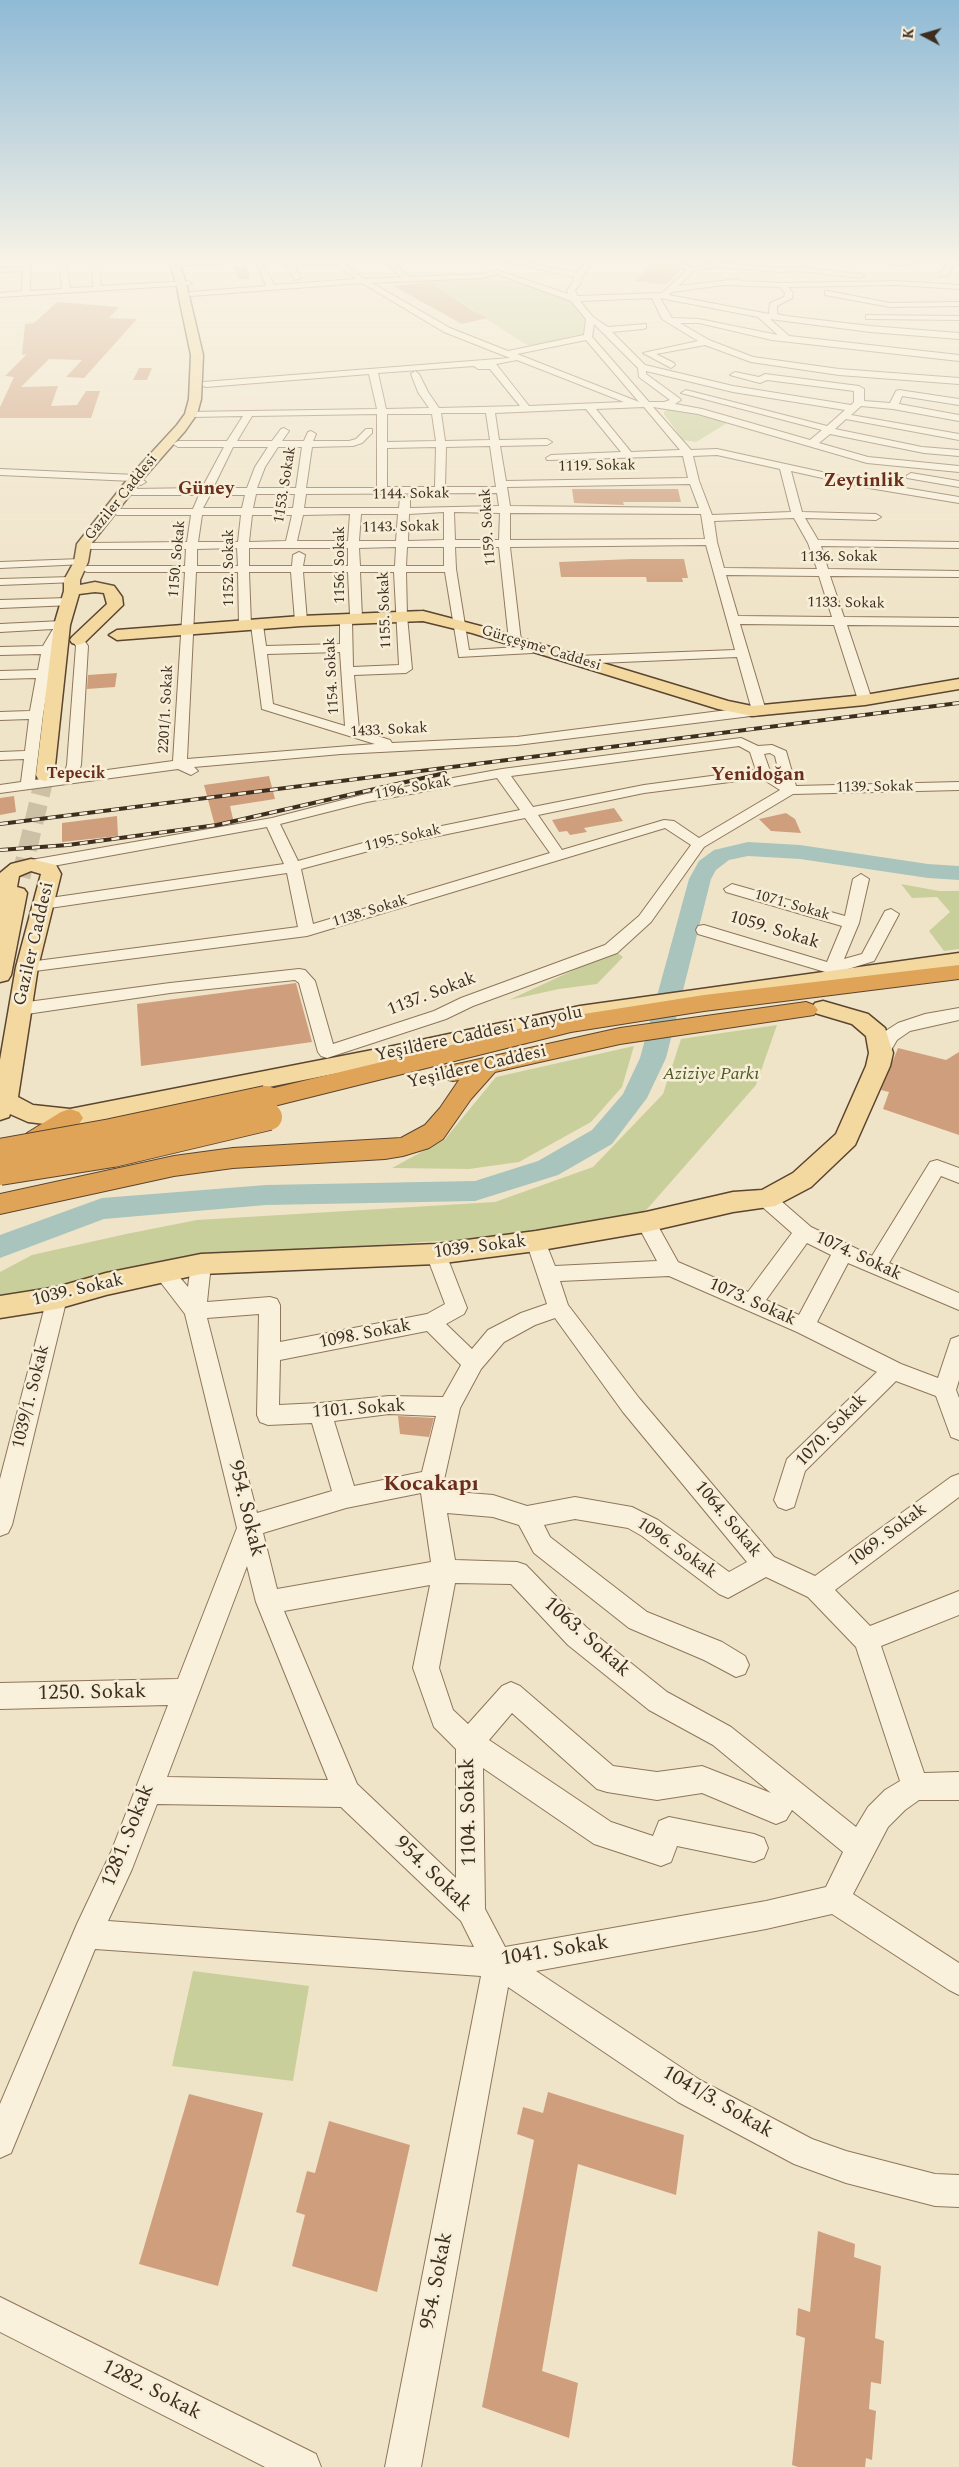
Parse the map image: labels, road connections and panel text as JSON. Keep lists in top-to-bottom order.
{
  "streets": {
    "highway": ["Yeşildere Caddesi"],
    "main road": [
      "Gaziler Caddesi",
      "Gürçeşme Caddesi",
      "Yeşildere Caddesi Yanyolu",
      "1039. Sokak"
    ],
    "street": [
      "1119. Sokak",
      "1153. Sokak",
      "1144. Sokak",
      "1159. Sokak",
      "1143. Sokak",
      "1136. Sokak",
      "1150. Sokak",
      "1156. Sokak",
      "1152. Sokak",
      "1133. Sokak",
      "1155. Sokak",
      "1154. Sokak",
      "2201/1. Sokak",
      "1433. Sokak",
      "1139. Sokak",
      "1196. Sokak",
      "1195. Sokak",
      "1071. Sokak",
      "1138. Sokak",
      "1059. Sokak",
      "1137. Sokak",
      "1074. Sokak",
      "1073. Sokak",
      "1098. Sokak",
      "1039/1. Sokak",
      "1101. Sokak",
      "1070. Sokak",
      "954. Sokak",
      "1064. Sokak",
      "1069. Sokak",
      "1096. Sokak",
      "1063. Sokak",
      "1250. Sokak",
      "1104. Sokak",
      "1281. Sokak",
      "1041. Sokak",
      "1041/3. Sokak",
      "1282. Sokak"
    ]
  },
  "crossings": [
    ["1119. Sokak", "1153. Sokak"],
    ["1119. Sokak", "Gaziler Caddesi"],
    ["1119. Sokak", "1159. Sokak"],
    ["1119. Sokak", "1150. Sokak"],
    ["1119. Sokak", "1152. Sokak"],
    ["1119. Sokak", "1155. Sokak"],
    ["1153. Sokak", "1144. Sokak"],
    ["1153. Sokak", "1143. Sokak"],
    ["1153. Sokak", "1152. Sokak"],
    ["1153. Sokak", "Gürçeşme Caddesi"],
    ["1144. Sokak", "Gaziler Caddesi"],
    ["1144. Sokak", "1159. Sokak"],
    ["1144. Sokak", "1150. Sokak"],
    ["1144. Sokak", "1156. Sokak"],
    ["1144. Sokak", "1152. Sokak"],
    ["1144. Sokak", "1155. Sokak"],
    ["Gaziler Caddesi", "1143. Sokak"],
    ["Gaziler Caddesi", "Gürçeşme Caddesi"],
    ["Gaziler Caddesi", "1433. Sokak"],
    ["Gaziler Caddesi", "1196. Sokak"],
    ["Gaziler Caddesi", "1195. Sokak"],
    ["Gaziler Caddesi", "1138. Sokak"],
    ["Gaziler Caddesi", "1137. Sokak"],
    ["Gaziler Caddesi", "Yeşildere Caddesi Yanyolu"],
    ["1159. Sokak", "1143. Sokak"],
    ["1159. Sokak", "Gürçeşme Caddesi"],
    ["1143. Sokak", "1150. Sokak"],
    ["1143. Sokak", "1156. Sokak"],
    ["1143. Sokak", "1152. Sokak"],
    ["1143. Sokak", "1155. Sokak"],
    ["1150. Sokak", "Gürçeşme Caddesi"],
    ["1150. Sokak", "2201/1. Sokak"],
    ["1156. Sokak", "Gürçeşme Caddesi"],
    ["1156. Sokak", "1154. Sokak"],
    ["1152. Sokak", "Gürçeşme Caddesi"],
    ["1152. Sokak", "1154. Sokak"],
    ["1155. Sokak", "Gürçeşme Caddesi"],
    ["1155. Sokak", "1154. Sokak"],
    ["Gürçeşme Caddesi", "1154. Sokak"],
    ["Gürçeşme Caddesi", "2201/1. Sokak"],
    ["Gürçeşme Caddesi", "1433. Sokak"],
    ["2201/1. Sokak", "1433. Sokak"],
    ["1139. Sokak", "1196. Sokak"],
    ["1139. Sokak", "1137. Sokak"],
    ["1196. Sokak", "1137. Sokak"],
    ["1138. Sokak", "1137. Sokak"],
    ["Yeşildere Caddesi Yanyolu", "Yeşildere Caddesi"],
    ["1039. Sokak", "1074. Sokak"],
    ["1039. Sokak", "1098. Sokak"],
    ["1039. Sokak", "1039/1. Sokak"],
    ["1039. Sokak", "1064. Sokak"],
    ["1073. Sokak", "1070. Sokak"],
    ["1073. Sokak", "1064. Sokak"],
    ["1098. Sokak", "1101. Sokak"],
    ["1101. Sokak", "1104. Sokak"],
    ["954. Sokak", "1096. Sokak"],
    ["954. Sokak", "1063. Sokak"],
    ["954. Sokak", "1104. Sokak"],
    ["954. Sokak", "1281. Sokak"],
    ["954. Sokak", "1041. Sokak"],
    ["954. Sokak", "1041/3. Sokak"],
    ["1064. Sokak", "1069. Sokak"],
    ["1064. Sokak", "1096. Sokak"],
    ["1064. Sokak", "1104. Sokak"],
    ["1096. Sokak", "1104. Sokak"],
    ["1096. Sokak", "1281. Sokak"],
    ["1063. Sokak", "1104. Sokak"],
    ["1250. Sokak", "1281. Sokak"],
    ["1281. Sokak", "1041. Sokak"],
    ["1041. Sokak", "1041/3. Sokak"]
  ],
  "districts": [
    "Zeytinlik",
    "Güney",
    "Tepecik",
    "Yenidoğan",
    "Kocakapı"
  ],
  "parks": ["Aziziye Parkı"],
  "north": "left"
}
